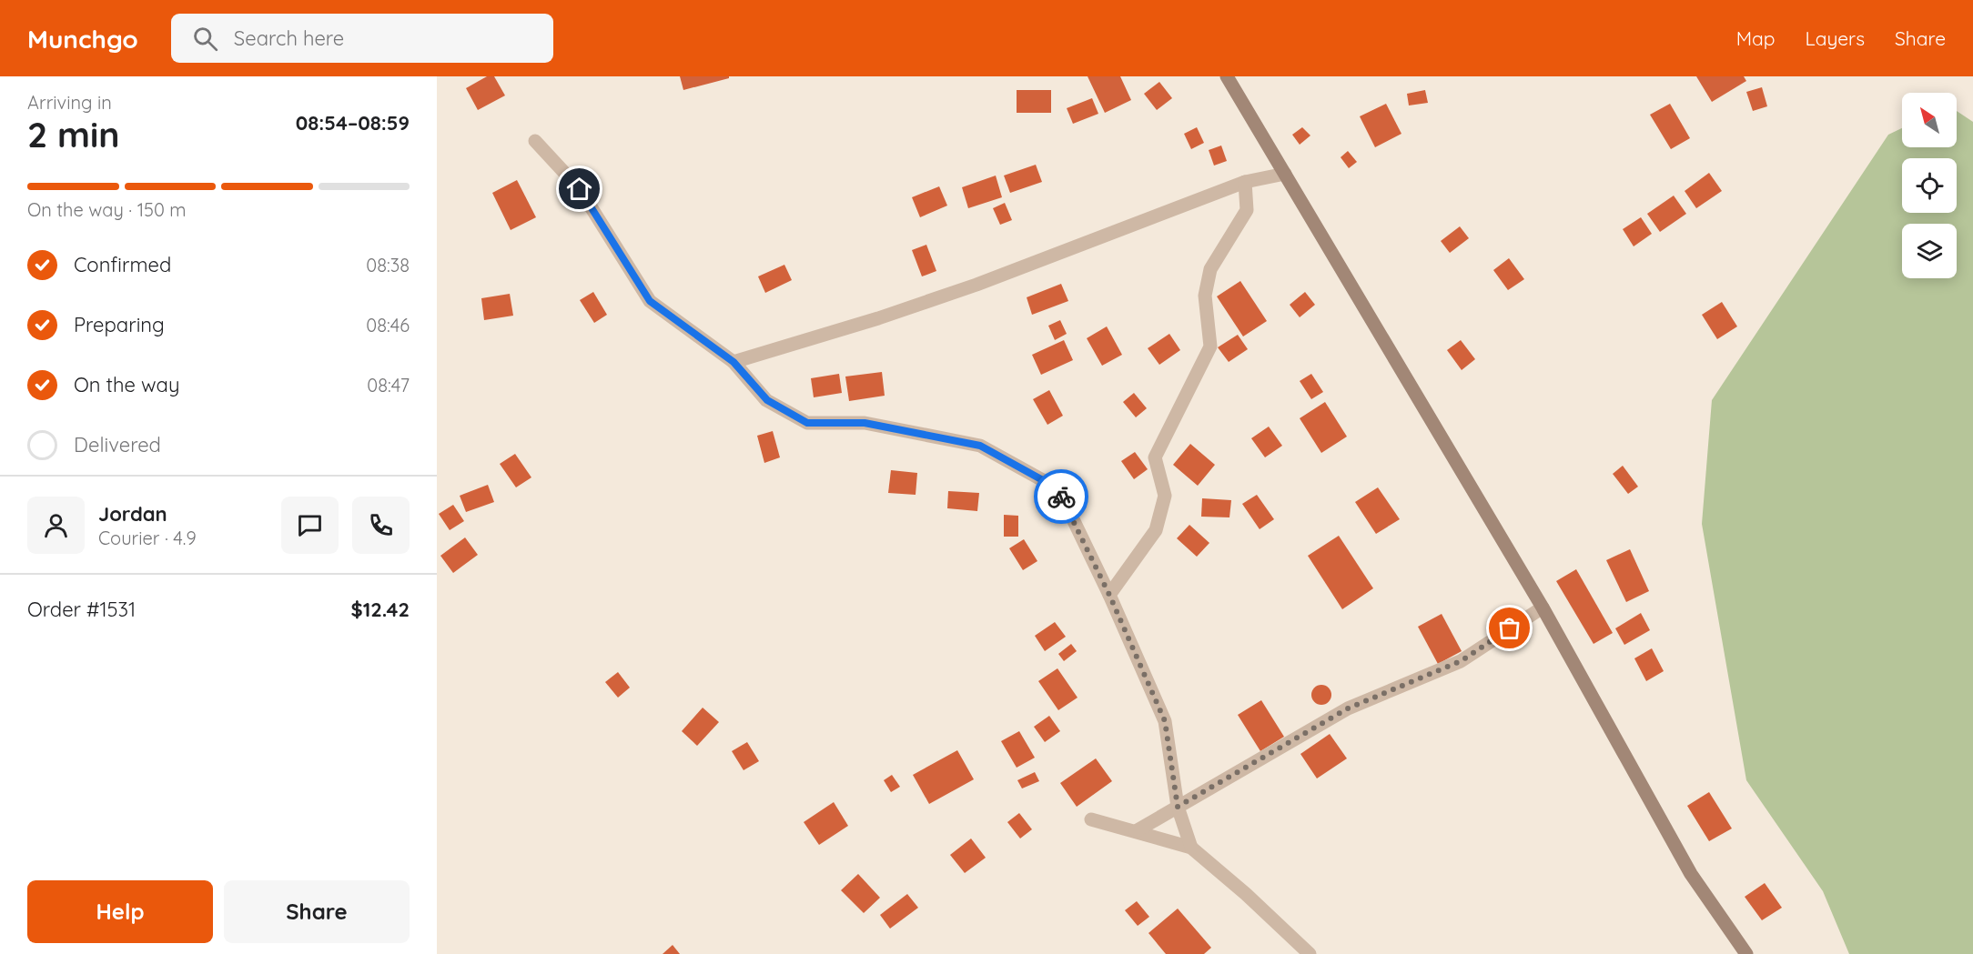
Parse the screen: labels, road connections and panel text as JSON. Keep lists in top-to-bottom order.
{
  "north": "top left",
  "page": {
    "header": "Munchgo",
    "search": "Search here",
    "nav": ["Map", "Layers", "Share"],
    "heading": ["2 min", "Arriving in", "08:54–08:59"],
    "panel": [
      "Jordan",
      "Courier · 4.9",
      "Order #1531",
      "$12.42"
    ],
    "bar": "On the way · 150 m",
    "list": [
      ["Confirmed", "08:38"],
      ["Preparing", "08:46"],
      ["On the way", "08:47"],
      "Delivered"
    ],
    "buttons": ["Help", "Share"]
  }
}
